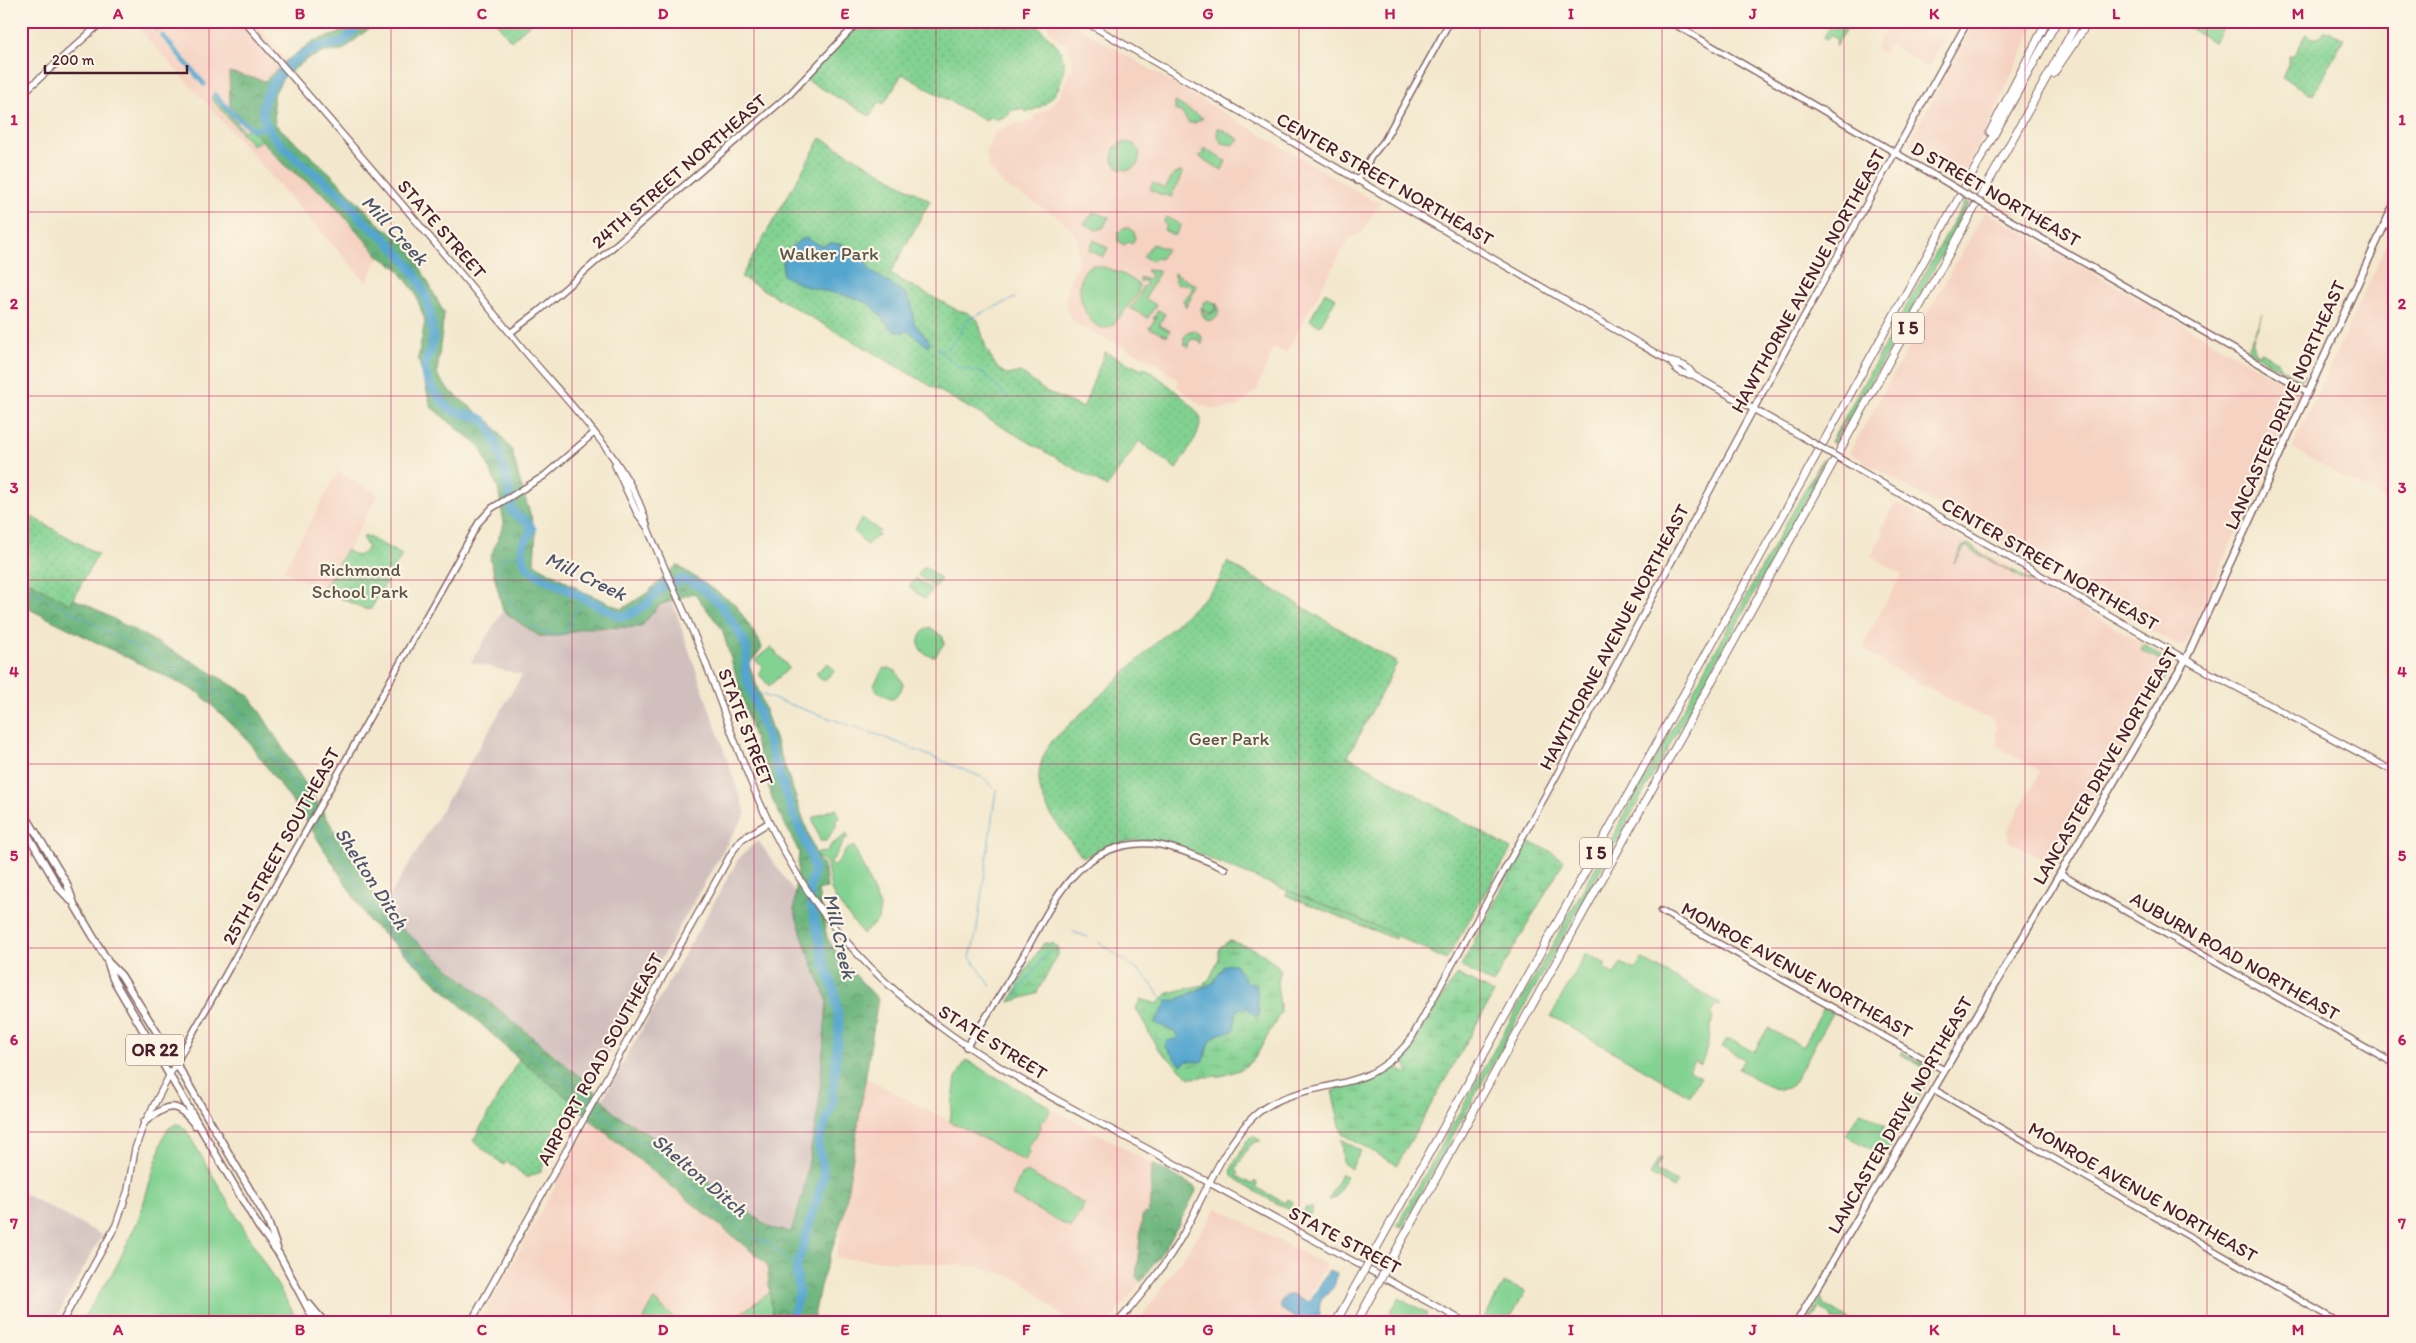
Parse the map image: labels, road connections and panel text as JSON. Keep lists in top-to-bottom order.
{
  "streets": {
    "highway": ["I 5"],
    "main road": [
      "CENTER STREET NORTHEAST",
      "STATE STREET",
      "HAWTHORNE AVENUE NORTHEAST",
      "LANCASTER DRIVE NORTHEAST",
      "25TH STREET SOUTHEAST",
      "OR 22",
      "AIRPORT ROAD SOUTHEAST"
    ],
    "street": [
      "24TH STREET NORTHEAST",
      "D STREET NORTHEAST",
      "AUBURN ROAD NORTHEAST",
      "MONROE AVENUE NORTHEAST"
    ]
  },
  "crossings": [
    ["24TH STREET NORTHEAST", "STATE STREET"],
    ["CENTER STREET NORTHEAST", "HAWTHORNE AVENUE NORTHEAST"],
    ["CENTER STREET NORTHEAST", "LANCASTER DRIVE NORTHEAST"],
    ["D STREET NORTHEAST", "HAWTHORNE AVENUE NORTHEAST"],
    ["D STREET NORTHEAST", "LANCASTER DRIVE NORTHEAST"],
    ["STATE STREET", "HAWTHORNE AVENUE NORTHEAST"],
    ["STATE STREET", "25TH STREET SOUTHEAST"],
    ["STATE STREET", "AIRPORT ROAD SOUTHEAST"],
    ["LANCASTER DRIVE NORTHEAST", "AUBURN ROAD NORTHEAST"],
    ["LANCASTER DRIVE NORTHEAST", "MONROE AVENUE NORTHEAST"],
    ["25TH STREET SOUTHEAST", "OR 22"]
  ],
  "water": ["Mill Creek", "Shelton Ditch"],
  "parks": ["Walker Park", "Richmond School Park", "Geer Park"],
  "scale_bar": "200 m",
  "grid": {
    "columns": [
      "A",
      "B",
      "C",
      "D",
      "E",
      "F",
      "G",
      "H",
      "I",
      "J",
      "K",
      "L",
      "M"
    ],
    "rows": [
      "1",
      "2",
      "3",
      "4",
      "5",
      "6",
      "7"
    ]
  }
}
